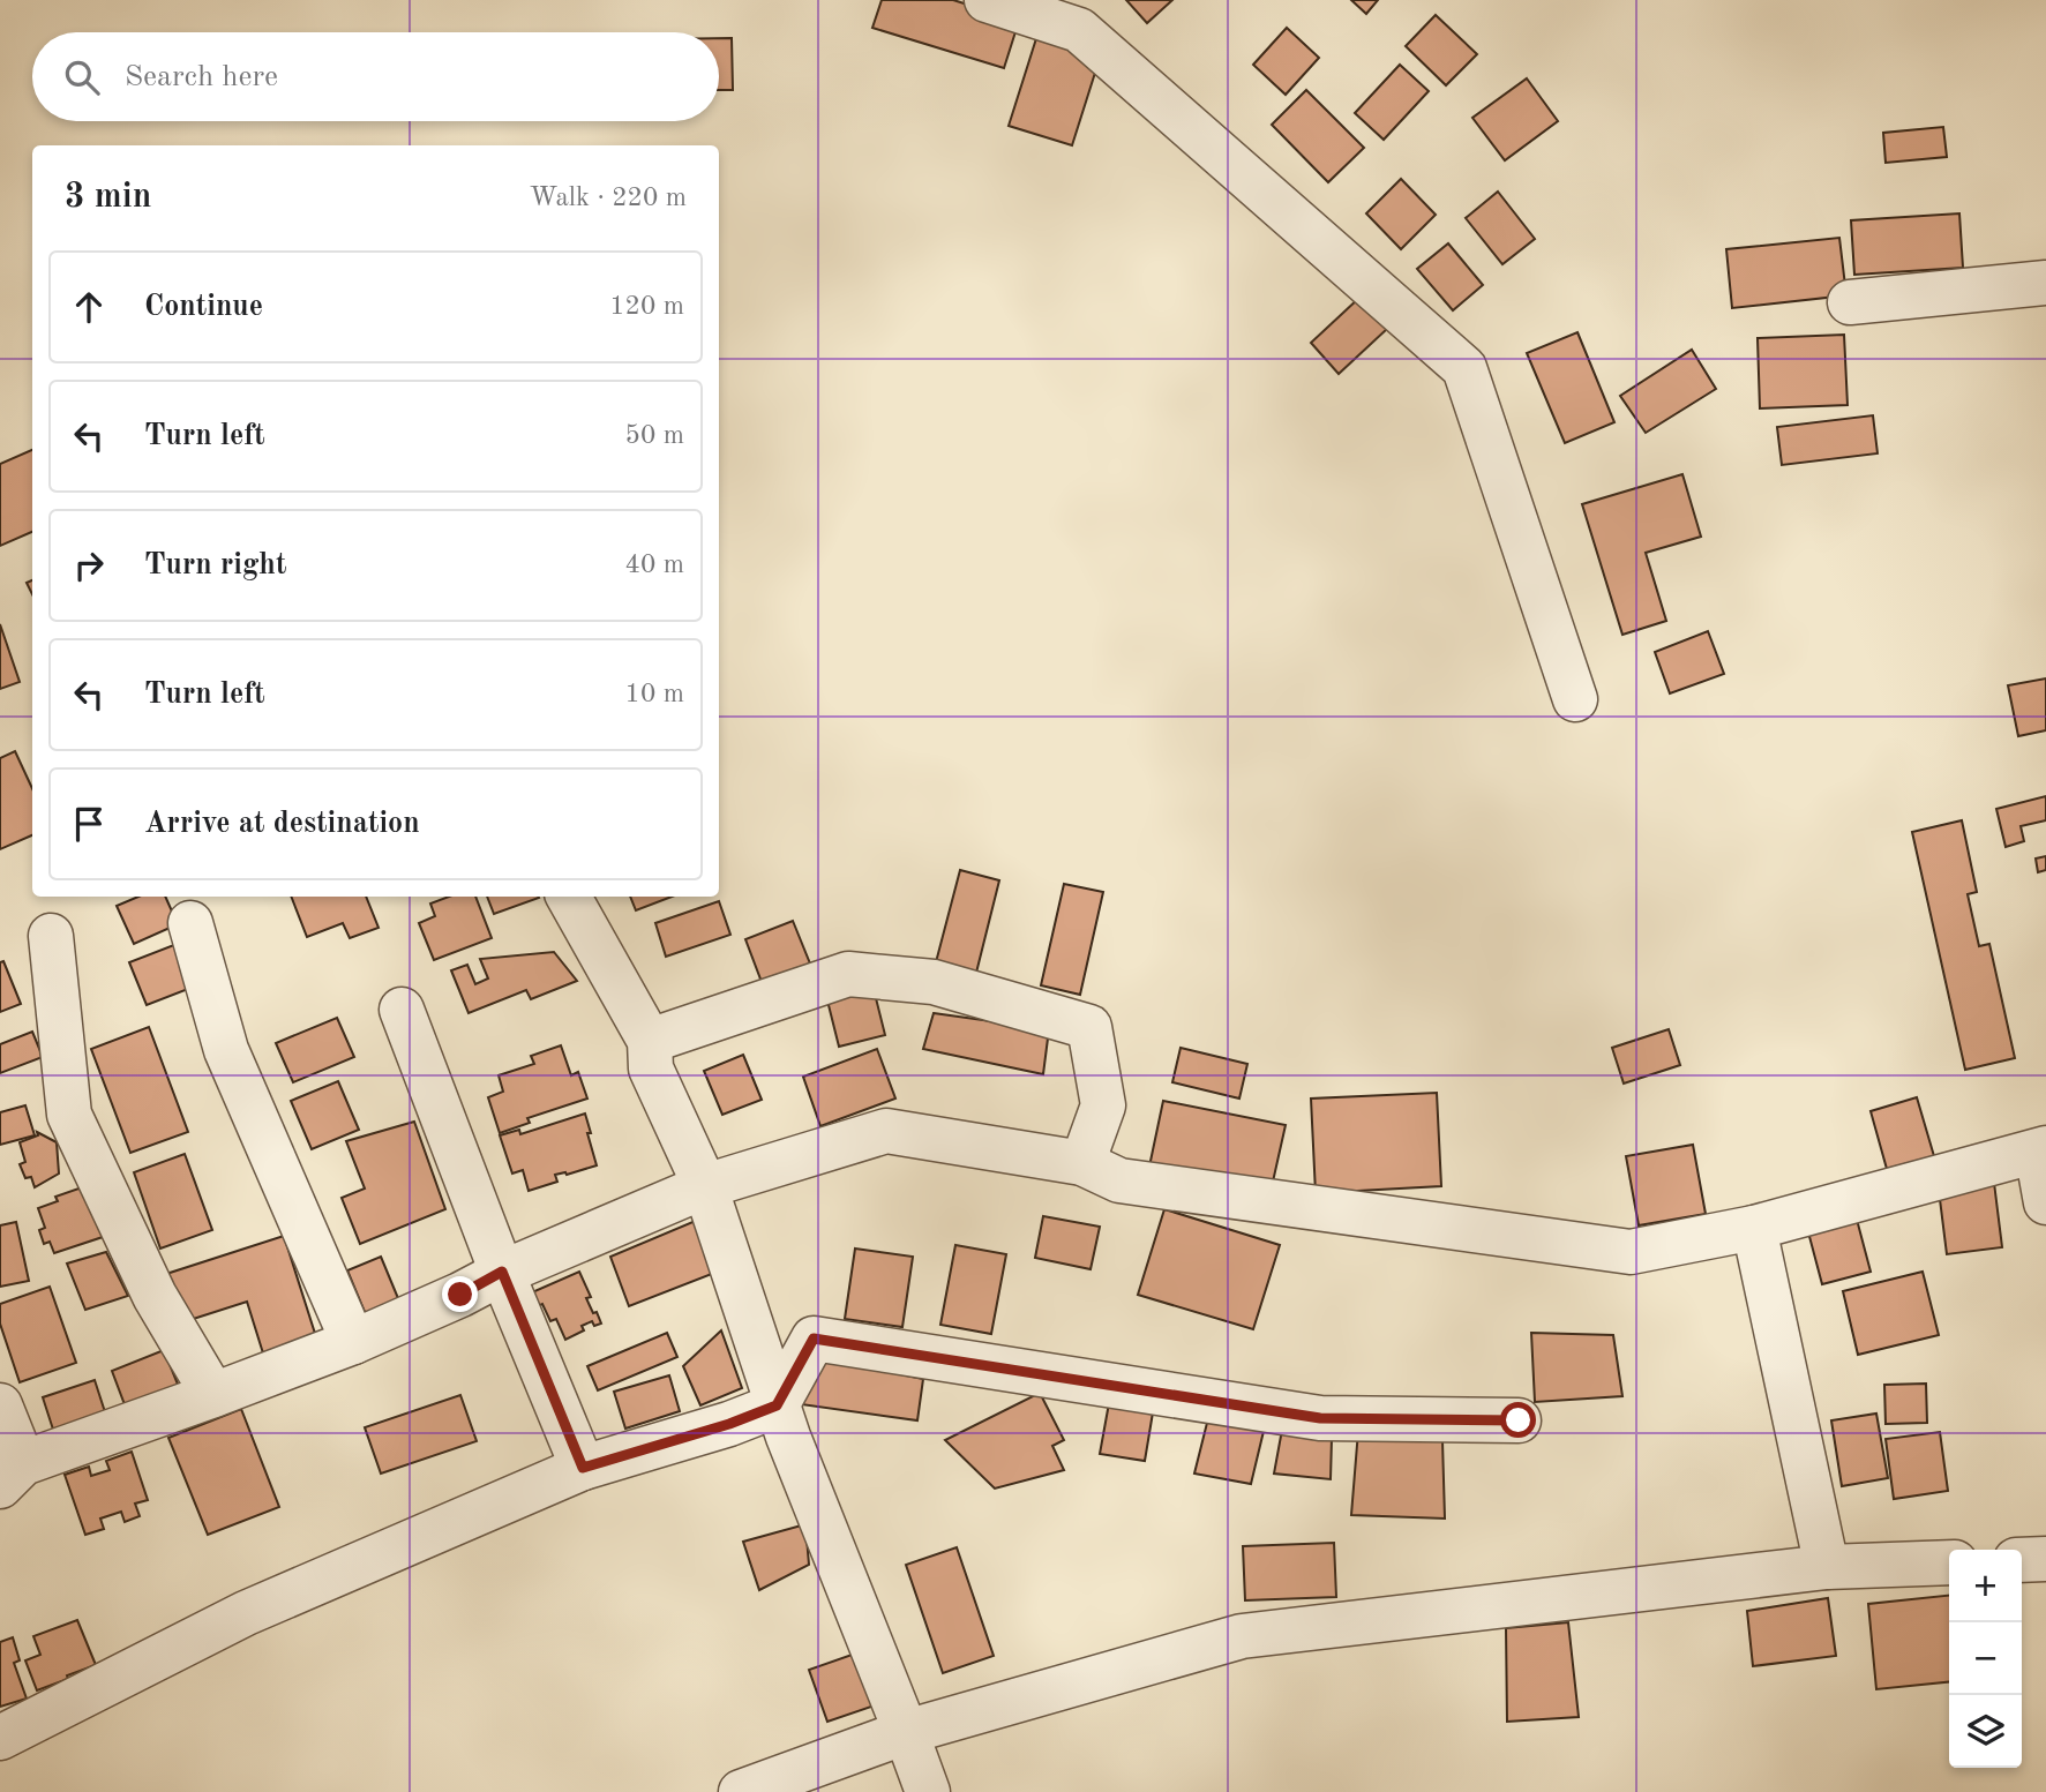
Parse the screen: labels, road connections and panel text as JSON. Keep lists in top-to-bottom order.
{
  "page": {
    "search": "Search here",
    "heading": ["3 min", "Walk · 220 m"],
    "list": [
      ["Continue", "120 m"],
      ["Turn left", "50 m"],
      ["Turn right", "40 m"],
      ["Turn left", "10 m"],
      "Arrive at destination"
    ],
    "map_buttons": ["+", "−"]
  }
}
